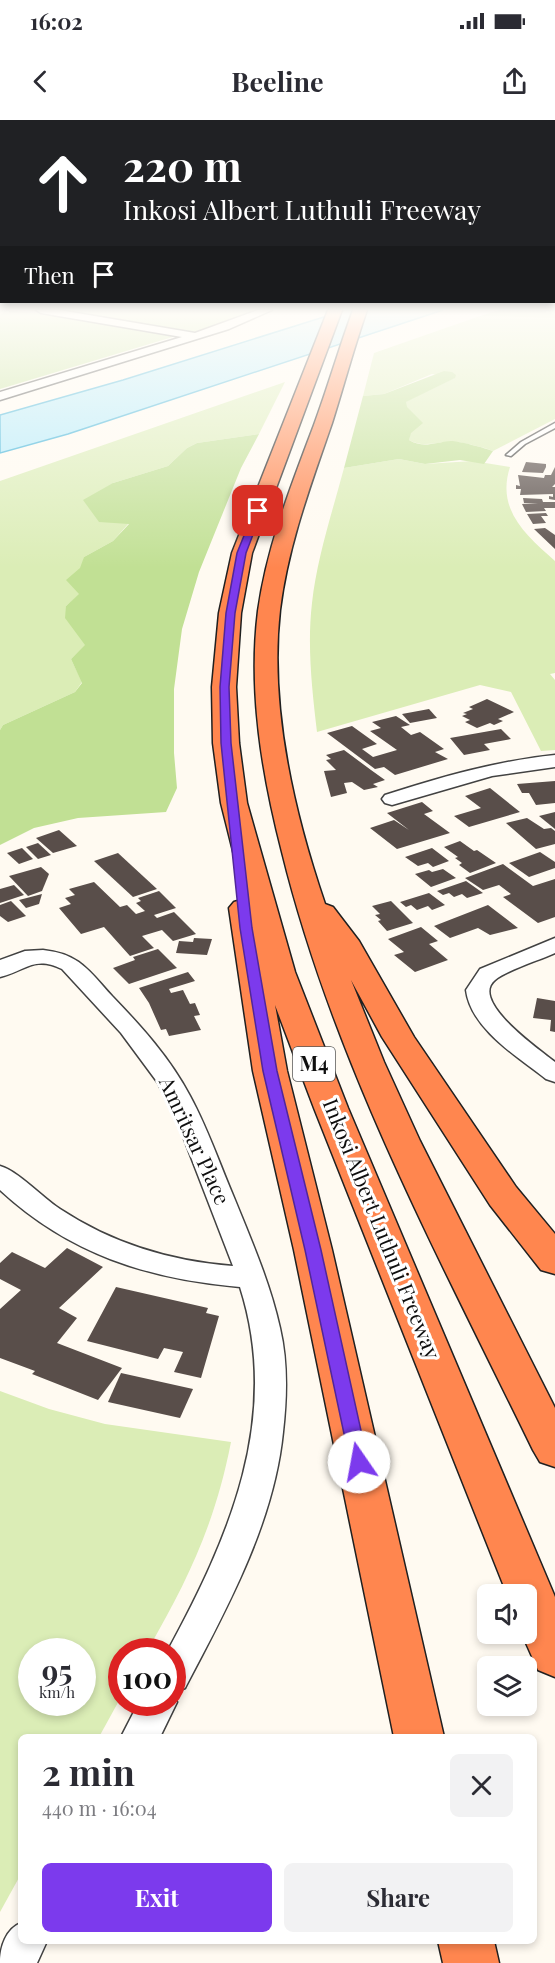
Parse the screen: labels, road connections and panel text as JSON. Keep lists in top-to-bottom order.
{
  "streets": {
    "highway": ["M4", "Inkosi Albert Luthuli Freeway"],
    "street": ["Amritsar Place"]
  },
  "page": {
    "status": "16:02",
    "header": "Beeline",
    "turn": ["220 m", "Inkosi Albert Luthuli Freeway"],
    "then": "Then",
    "speed": "95 km/h",
    "limit": "100",
    "heading": ["2 min", "440 m · 16:04"],
    "buttons": ["Exit", "Share"]
  }
}
